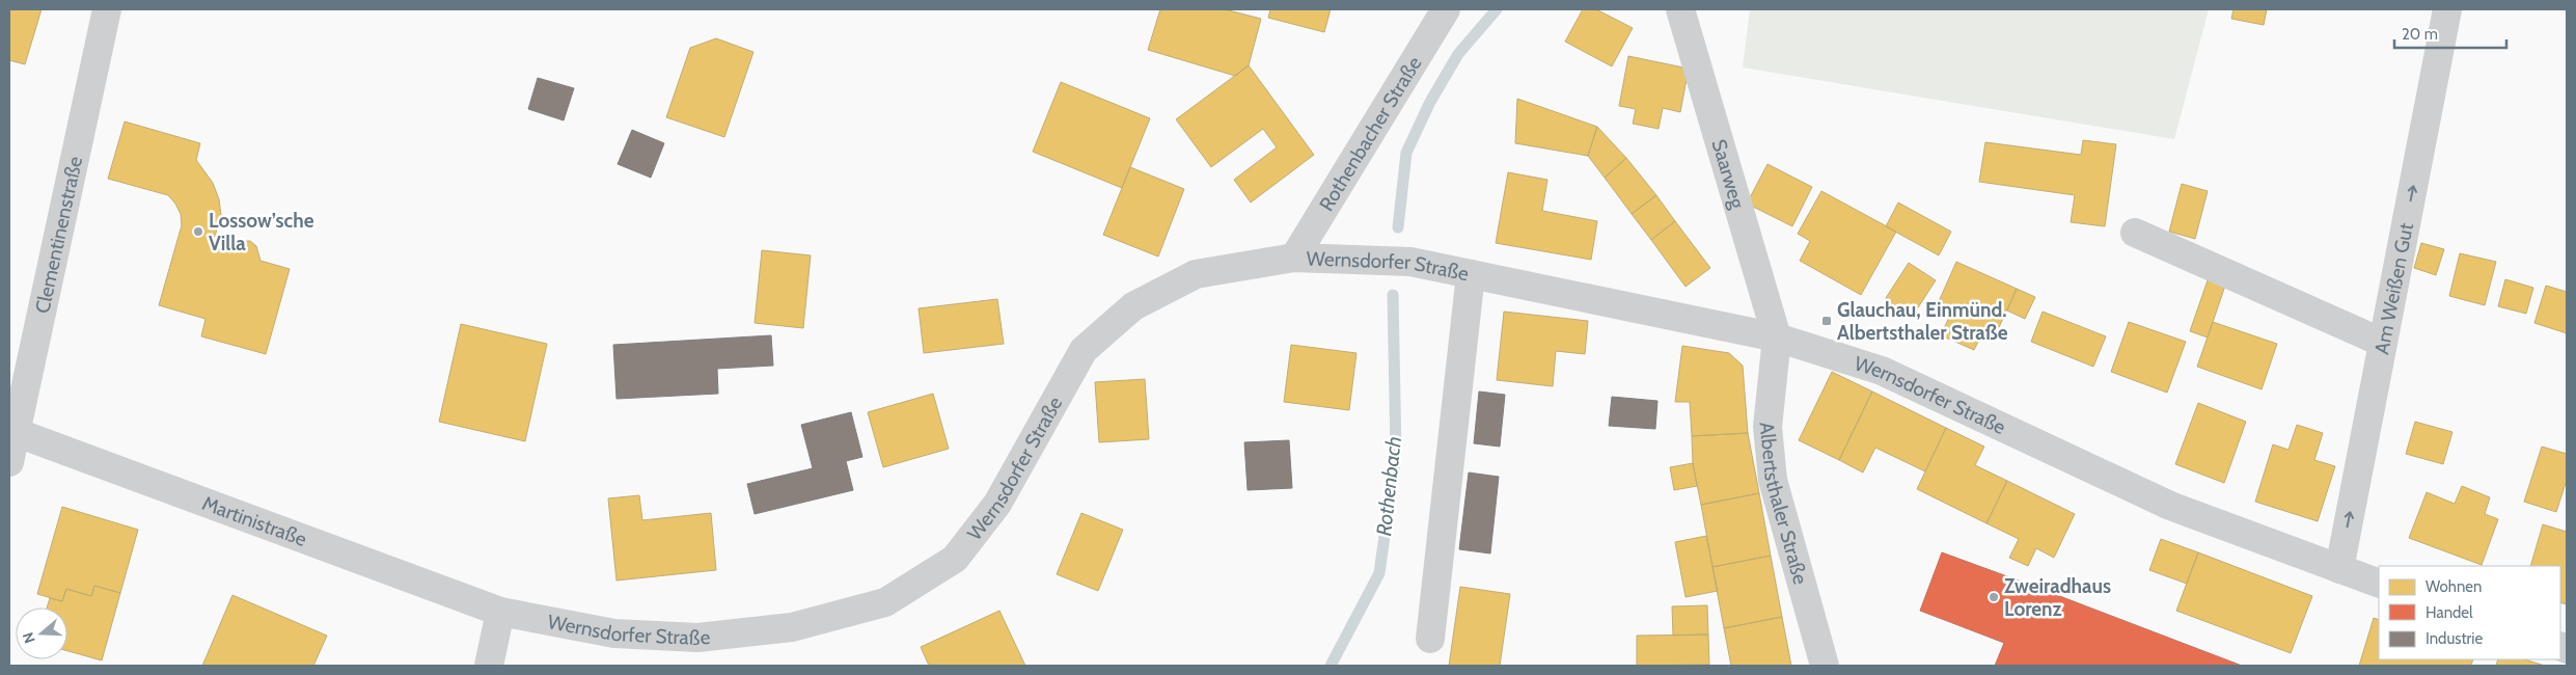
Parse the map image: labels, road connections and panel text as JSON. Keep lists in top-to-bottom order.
{
  "streets": {
    "street": [
      "Rothenbacher Straße",
      "Saarweg",
      "Clementinenstraße",
      "Wernsdorfer Straße",
      "Am Weißen Gut",
      "Albertsthaler Straße",
      "Martinistraße"
    ]
  },
  "crossings": [
    ["Rothenbacher Straße", "Wernsdorfer Straße"],
    ["Saarweg", "Wernsdorfer Straße"],
    ["Saarweg", "Albertsthaler Straße"],
    ["Clementinenstraße", "Martinistraße"],
    ["Wernsdorfer Straße", "Am Weißen Gut"],
    ["Wernsdorfer Straße", "Albertsthaler Straße"],
    ["Wernsdorfer Straße", "Martinistraße"]
  ],
  "one_way": ["Am Weißen Gut"],
  "water": ["Rothenbach"],
  "places": {
    "other": ["Lossow’sche Villa", "Zweiradhaus Lorenz"],
    "transit": ["Glauchau, Einmünd. Albertsthaler Straße"]
  },
  "legend": ["Wohnen", "Handel", "Industrie"],
  "scale_bar": "20 m",
  "north": "left"
}
